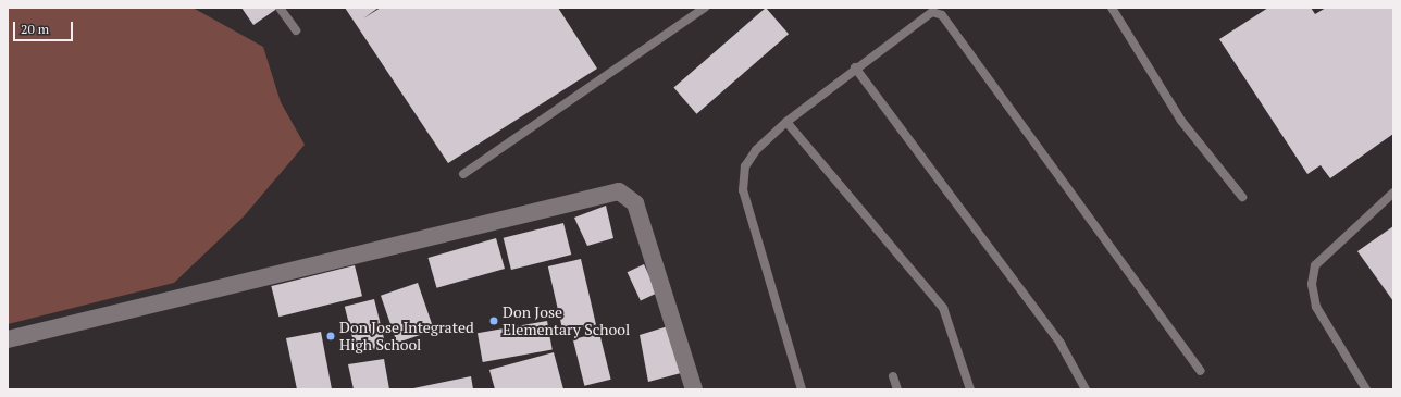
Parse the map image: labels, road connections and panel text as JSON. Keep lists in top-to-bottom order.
{
  "places": ["Don Jose Elementary School", "Don Jose Integrated High School"],
  "scale_bar": "20 m"
}
